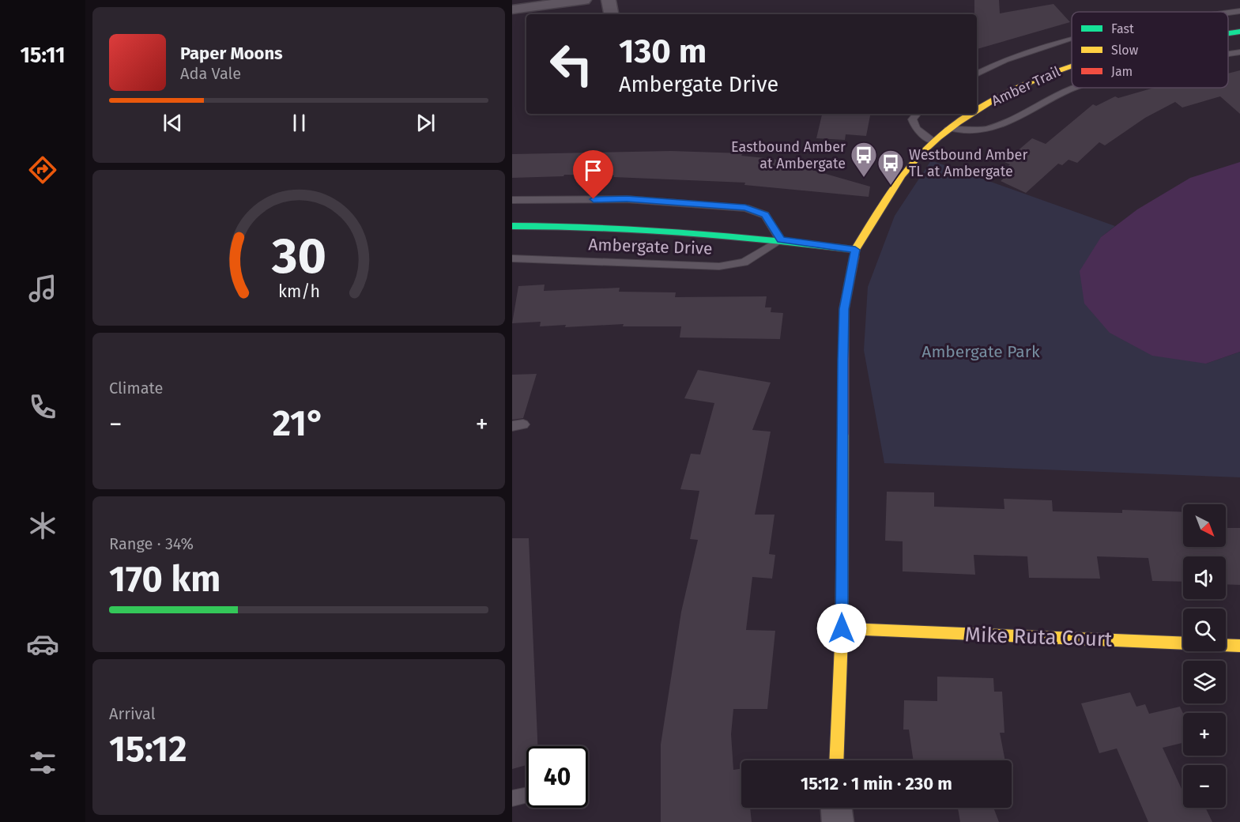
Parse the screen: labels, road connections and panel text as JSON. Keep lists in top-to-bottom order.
{
  "streets": {
    "street": ["Amber Trail", "Ambergate Drive", "Mike Ruta Court"]
  },
  "crossings": [
    ["Amber Trail", "Ambergate Drive"],
    ["Amber Trail", "Mike Ruta Court"]
  ],
  "parks": ["Ambergate Park"],
  "places": {
    "bus stop": ["Eastbound Amber at Ambergate", "Westbound Amber TL at Ambergate"]
  },
  "legend": ["Fast", "Slow", "Jam"],
  "north": "bottom right",
  "page": {
    "tabs": "15:11",
    "turn": ["130 m", "Ambergate Drive"],
    "song": ["Paper Moons", "Ada Vale"],
    "tile": [
      "Climate",
      ["Range · 34%", "170 km"],
      ["Arrival", "15:12"]
    ],
    "heat": ["−", "21°", "+"],
    "map_buttons": ["+", "−"],
    "limit": "40",
    "trip": "15:12 · 1 min · 230 m",
    "gauge": ["30", "km/h"]
  }
}
